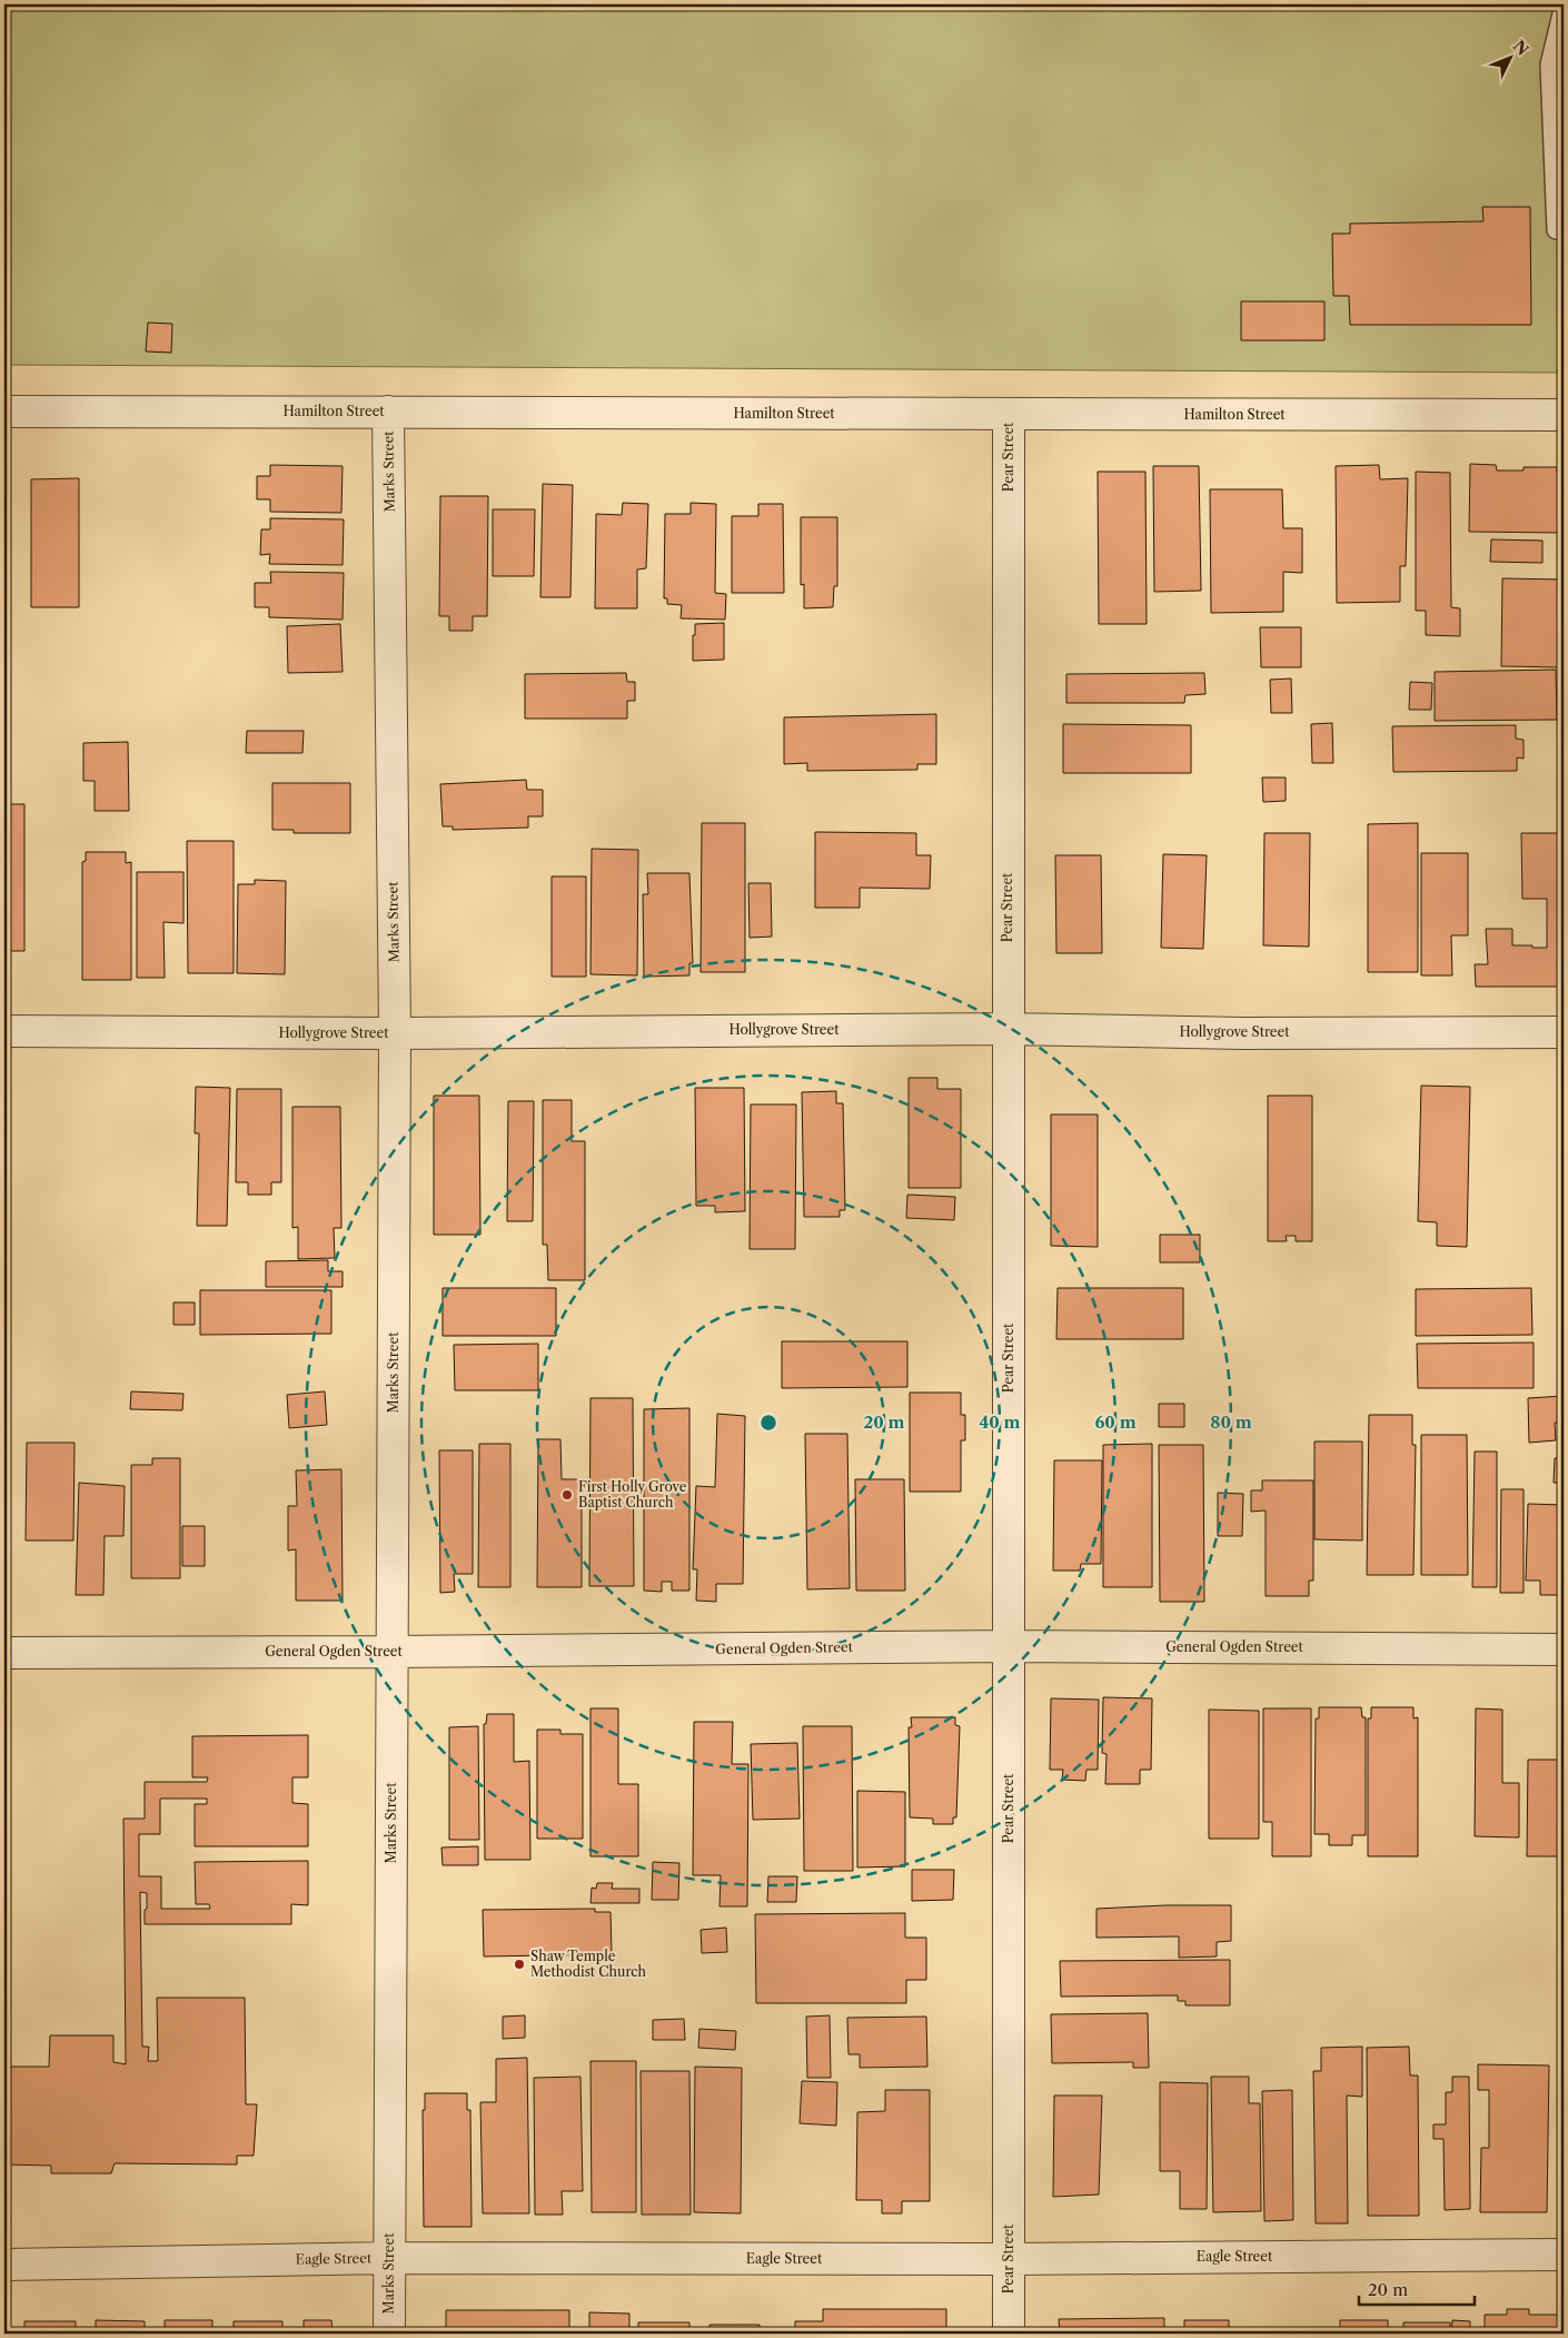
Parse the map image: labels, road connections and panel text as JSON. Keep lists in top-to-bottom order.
{
  "streets": {
    "street": [
      "Hamilton Street",
      "Pear Street",
      "Marks Street",
      "Hollygrove Street",
      "General Ogden Street",
      "Eagle Street"
    ]
  },
  "crossings": [
    ["Hamilton Street", "Pear Street"],
    ["Hamilton Street", "Marks Street"],
    ["Pear Street", "Hollygrove Street"],
    ["Pear Street", "General Ogden Street"],
    ["Pear Street", "Eagle Street"],
    ["Marks Street", "Hollygrove Street"],
    ["Marks Street", "General Ogden Street"],
    ["Marks Street", "Eagle Street"]
  ],
  "places": ["First Holly Grove Baptist Church", "Shaw Temple Methodist Church"],
  "scale_bar": "20 m",
  "north": "top right",
  "rings": [
    "20 m",
    "40 m",
    "60 m",
    "80 m"
  ]
}
